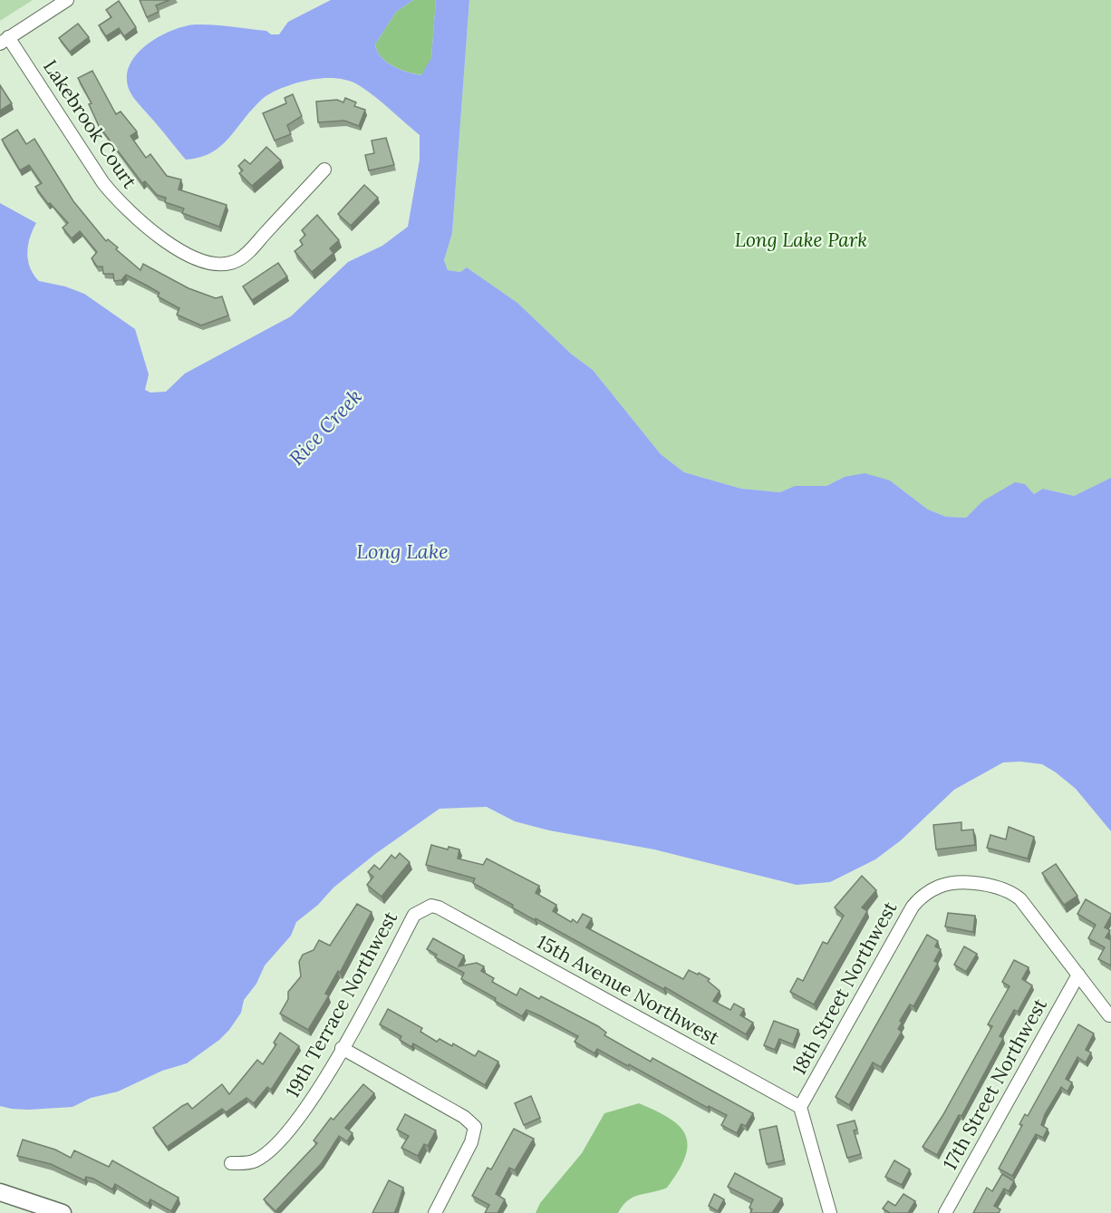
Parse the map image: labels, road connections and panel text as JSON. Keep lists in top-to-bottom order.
{
  "streets": {
    "street": [
      "Lakebrook Court",
      "18th Street Northwest",
      "15th Avenue Northwest",
      "19th Terrace Northwest",
      "17th Street Northwest"
    ]
  },
  "crossings": [
    ["18th Street Northwest", "15th Avenue Northwest"],
    ["18th Street Northwest", "17th Street Northwest"],
    ["15th Avenue Northwest", "19th Terrace Northwest"]
  ],
  "water": ["Rice Creek", "Long Lake"],
  "parks": ["Long Lake Park"]
}
